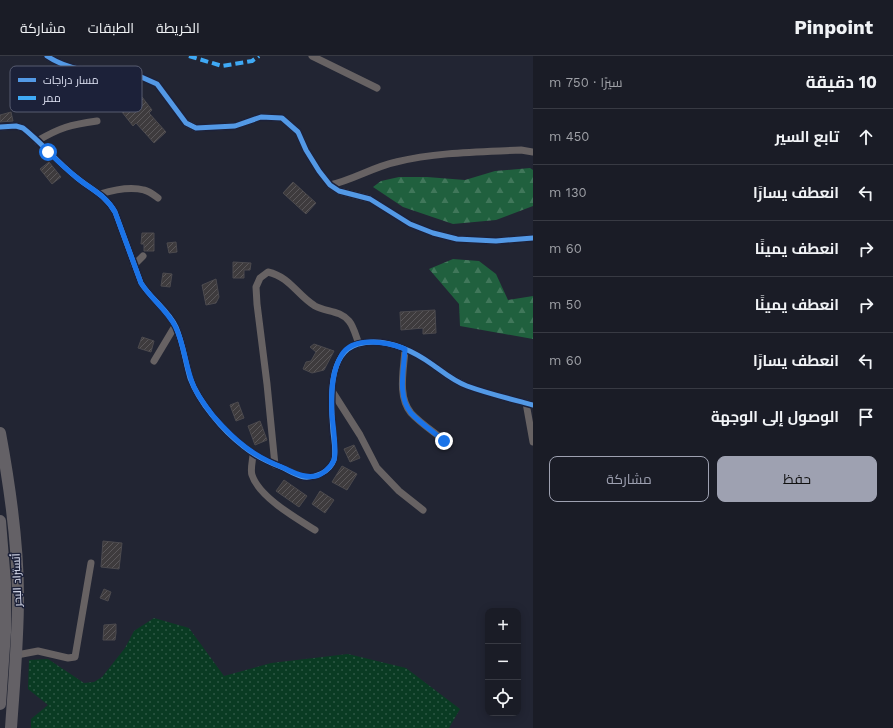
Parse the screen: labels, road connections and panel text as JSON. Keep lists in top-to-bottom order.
{
  "streets": {
    "highway": ["أتستراد البحر"]
  },
  "legend": ["مسار دراجات", "ممر"],
  "page": {
    "header": "Pinpoint",
    "nav": ["الخريطة", "الطبقات", "مشاركة"],
    "heading": ["10 دقيقة", "سيرًا · 750 m"],
    "list": [
      ["تابع السير", "450 m"],
      ["انعطف يسارًا", "130 m"],
      ["انعطف يمينًا", "60 m"],
      ["انعطف يمينًا", "50 m"],
      ["انعطف يسارًا", "60 m"],
      "الوصول إلى الوجهة"
    ],
    "buttons": ["حفظ", "مشاركة"],
    "map_buttons": ["+", "−"]
  }
}
